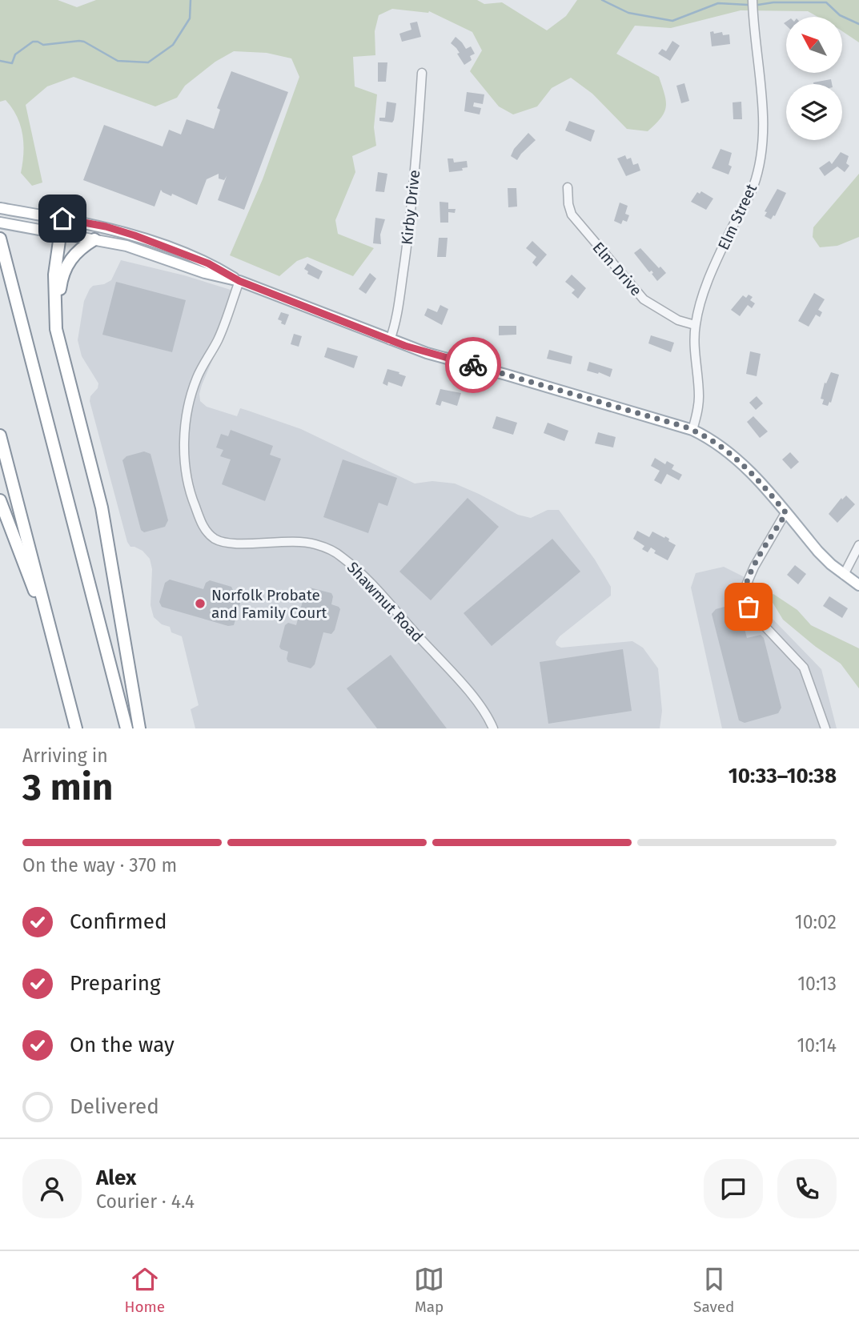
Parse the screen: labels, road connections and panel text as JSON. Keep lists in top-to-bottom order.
{
  "streets": {
    "street": [
      "Kirby Drive",
      "Elm Street",
      "Elm Drive",
      "Shawmut Road"
    ]
  },
  "crossings": [
    ["Elm Street", "Elm Drive"]
  ],
  "places": ["Norfolk Probate and Family Court"],
  "north": "top left",
  "page": {
    "heading": ["3 min", "Arriving in", "10:33–10:38"],
    "panel": ["Alex", "Courier · 4.4"],
    "bar": "On the way · 370 m",
    "list": [
      ["Confirmed", "10:02"],
      ["Preparing", "10:13"],
      ["On the way", "10:14"],
      "Delivered"
    ],
    "tabs": ["Home", "Map", "Saved"]
  }
}
